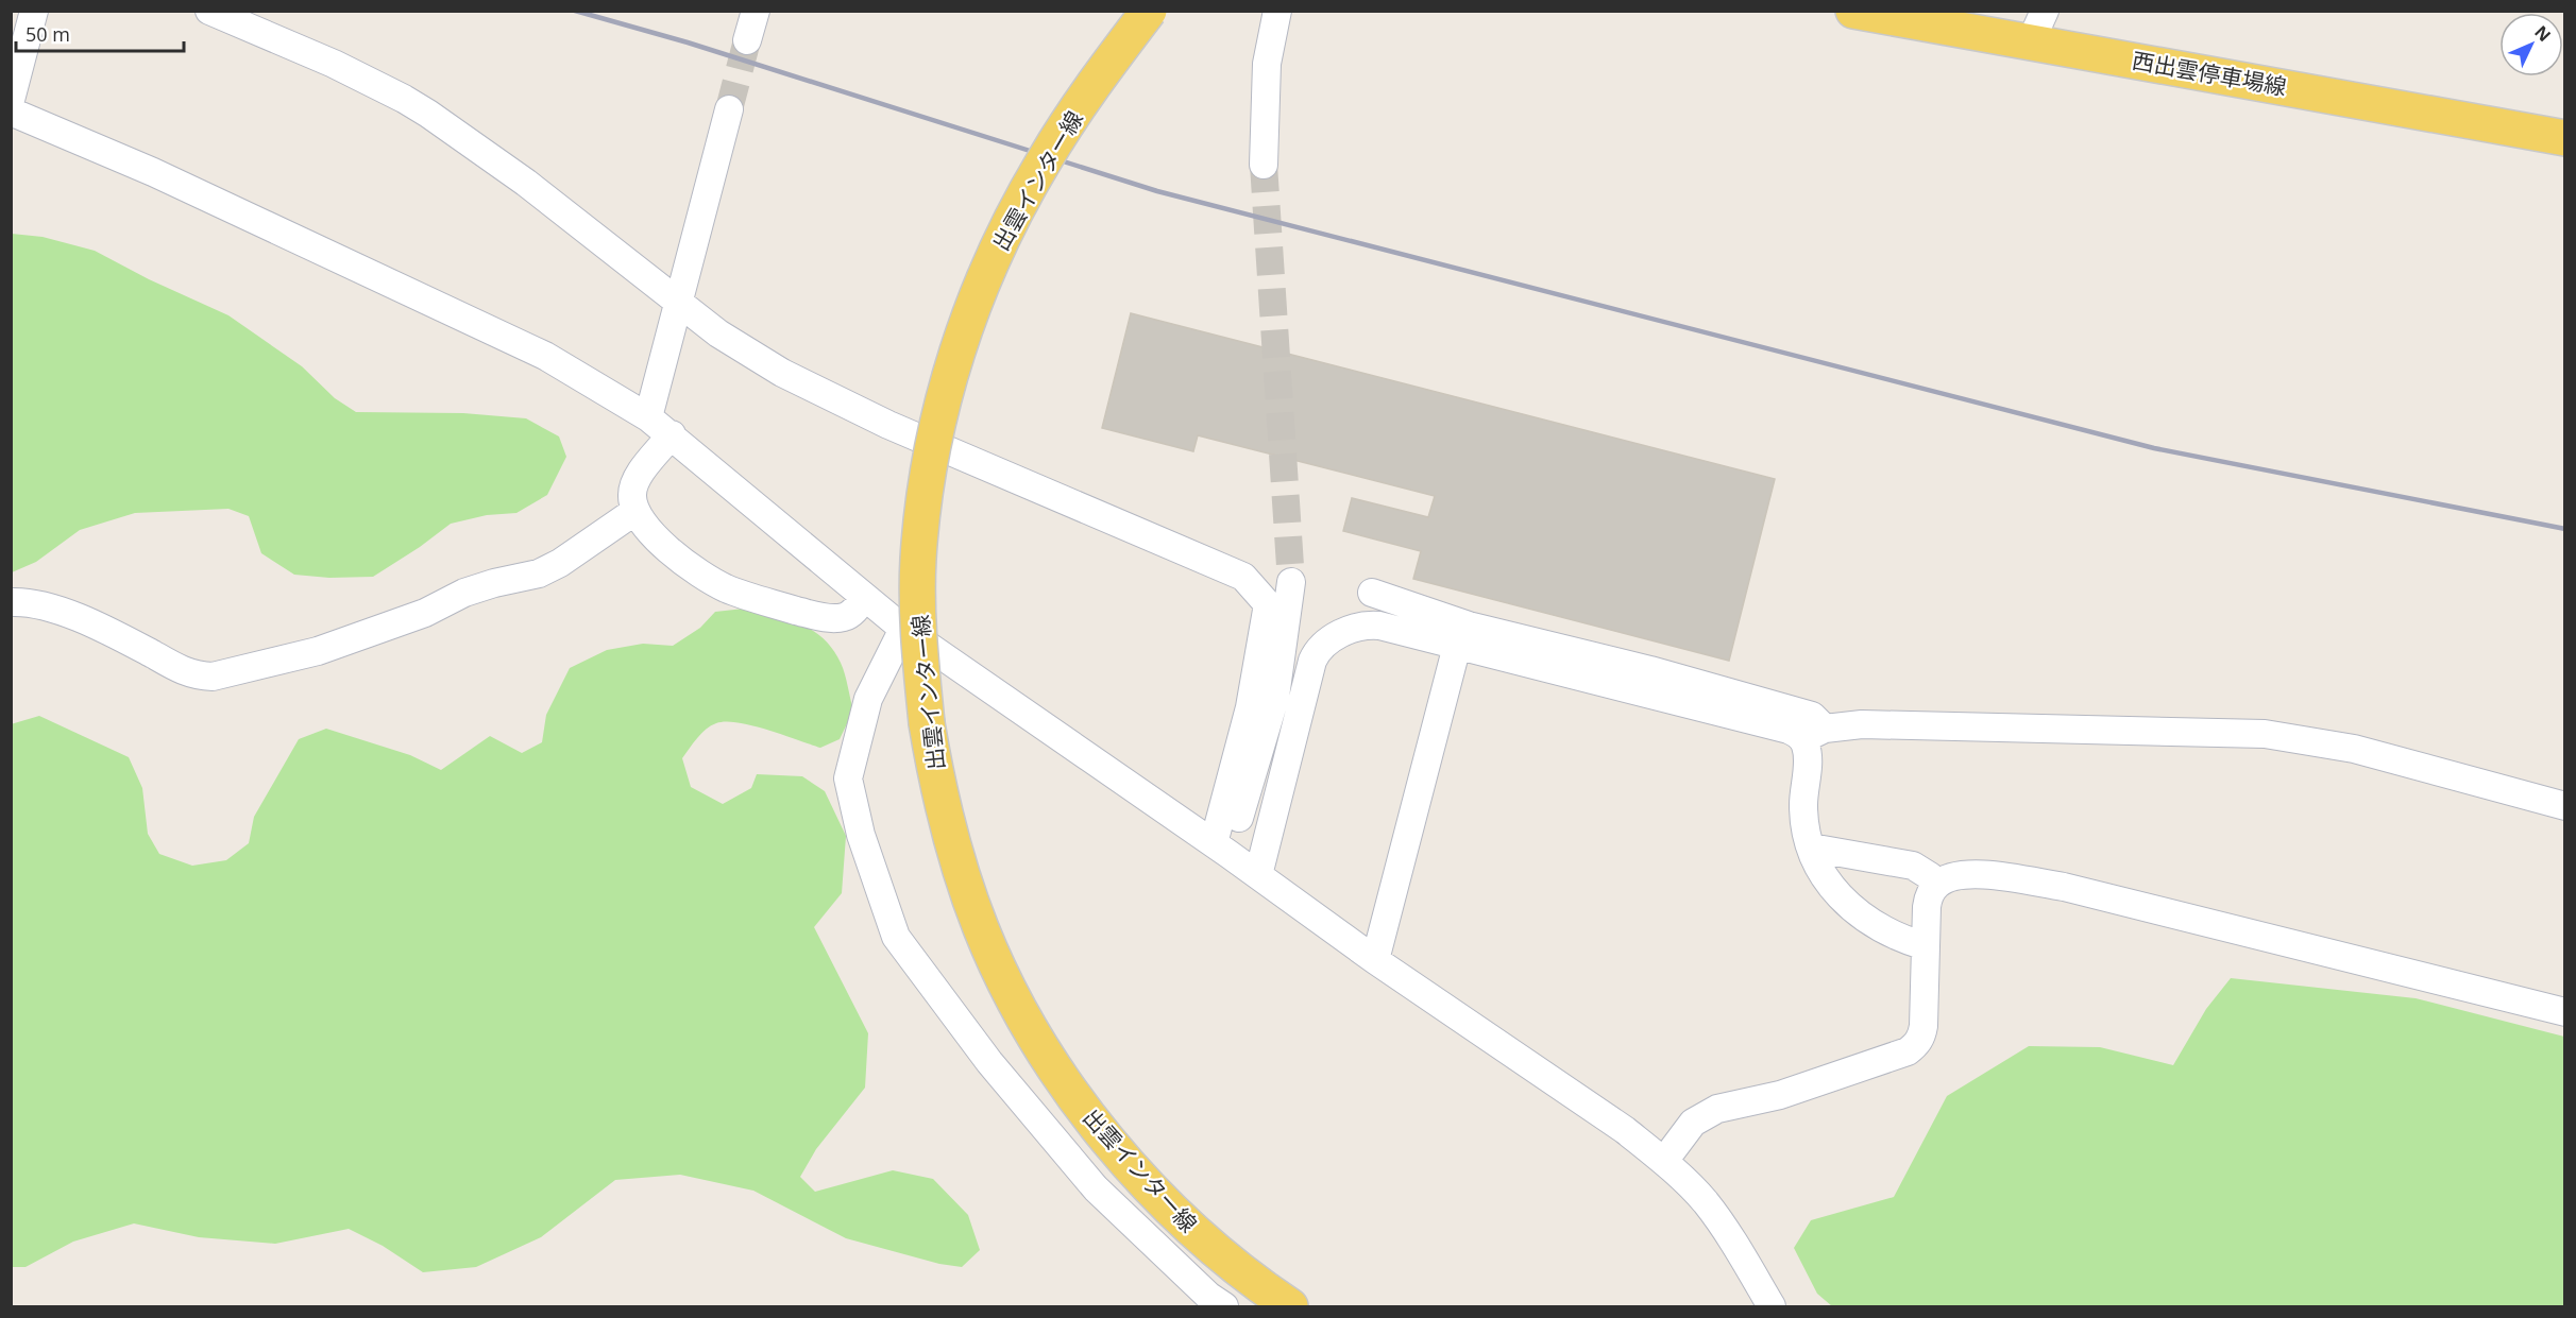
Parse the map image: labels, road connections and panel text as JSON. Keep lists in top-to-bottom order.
{
  "streets": {
    "main road": ["西出雲停車場線", "出雲インター線"]
  },
  "scale_bar": "50 m",
  "north": "top right"
}
